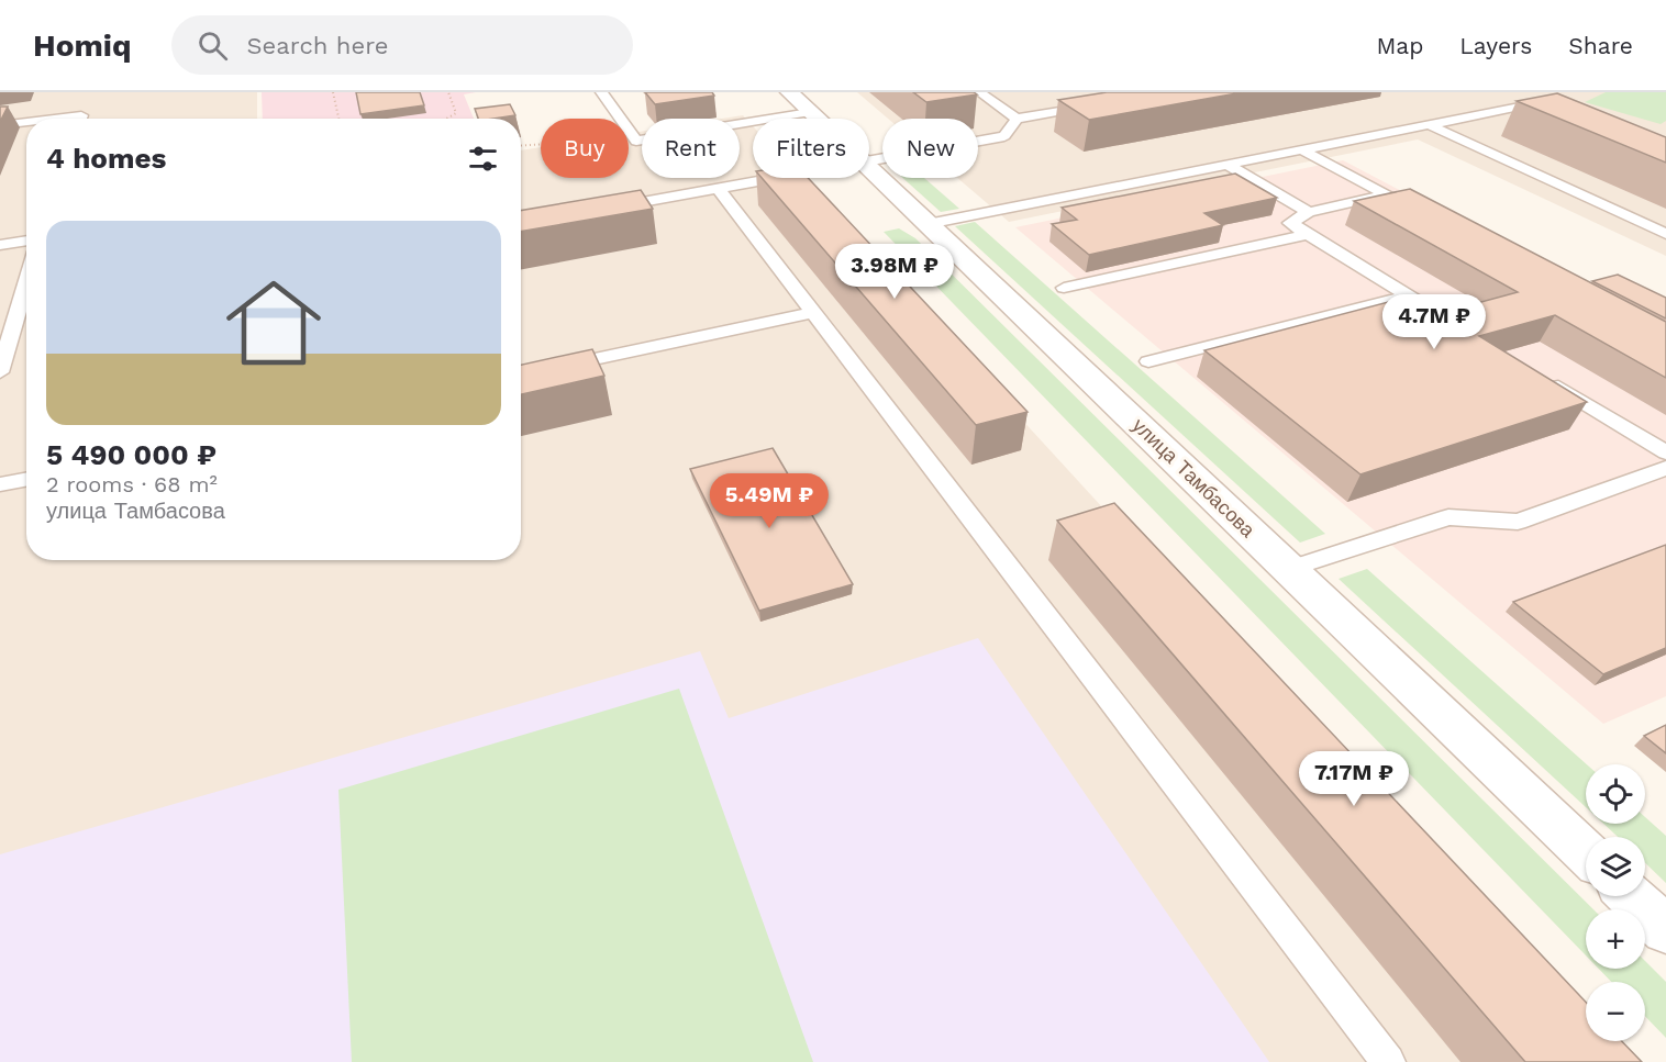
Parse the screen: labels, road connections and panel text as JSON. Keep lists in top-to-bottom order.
{
  "streets": {
    "street": ["улица Тамбасова"]
  },
  "page": {
    "header": "Homiq",
    "search": "Search here",
    "nav": ["Map", "Layers", "Share"],
    "chip": [
      "Buy",
      "Rent",
      "Filters",
      "New"
    ],
    "heading": "4 homes",
    "list": [
      {
        "name": "5 490 000 ₽",
        "note": "2 rooms · 68 m² · улица Тамбасова"
      }
    ],
    "price": [
      "3.98M ₽",
      "4.7M ₽",
      "5.49M ₽",
      "7.17M ₽"
    ],
    "map_buttons": ["+", "−"]
  }
}
